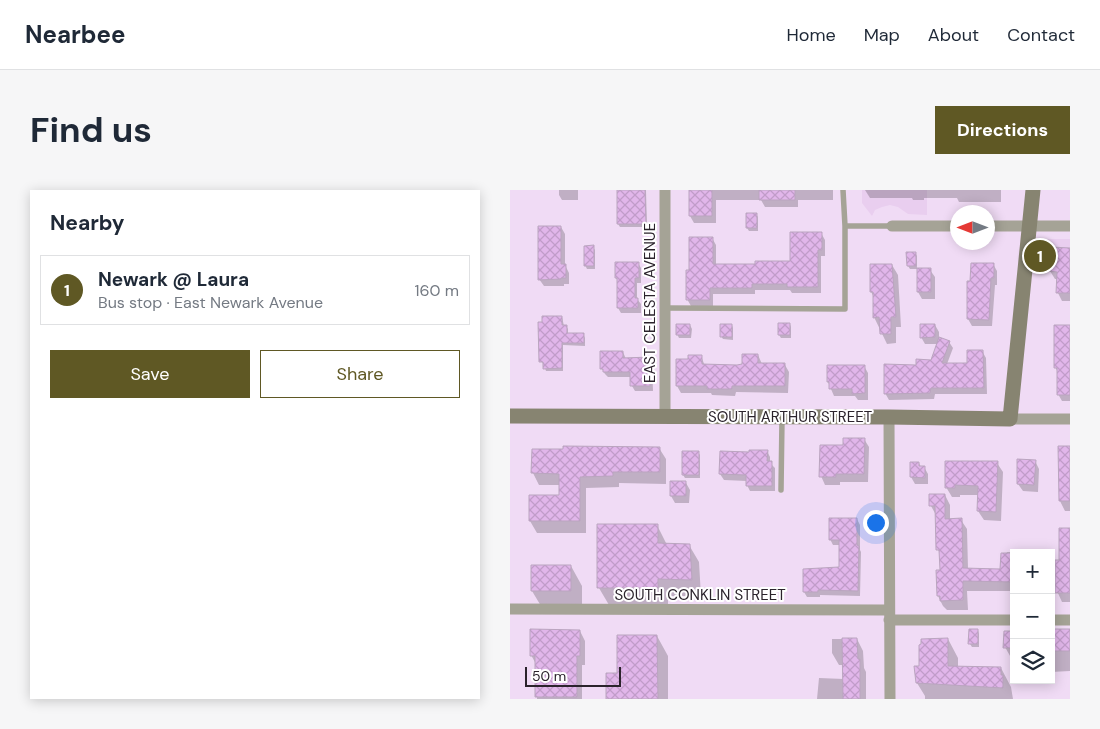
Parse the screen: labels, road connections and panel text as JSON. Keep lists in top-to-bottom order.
{
  "streets": {
    "main road": ["SOUTH ARTHUR STREET"],
    "street": ["EAST CELESTA AVENUE", "SOUTH CONKLIN STREET"]
  },
  "crossings": [
    ["EAST CELESTA AVENUE", "SOUTH ARTHUR STREET"]
  ],
  "scale_bar": "50 m",
  "north": "left",
  "page": {
    "header": "Nearbee",
    "nav": [
      "Home",
      "Map",
      "About",
      "Contact"
    ],
    "buttons": [
      "Directions",
      ["Save", "Share"]
    ],
    "title": "Find us",
    "heading": "Nearby",
    "pins": "1",
    "list": [
      {
        "mark": "1",
        "name": "Newark @ Laura",
        "note": "Bus stop · East Newark Avenue",
        "value": "160 m"
      }
    ],
    "map_buttons": ["+", "−"],
    "scale": "50 m"
  }
}
